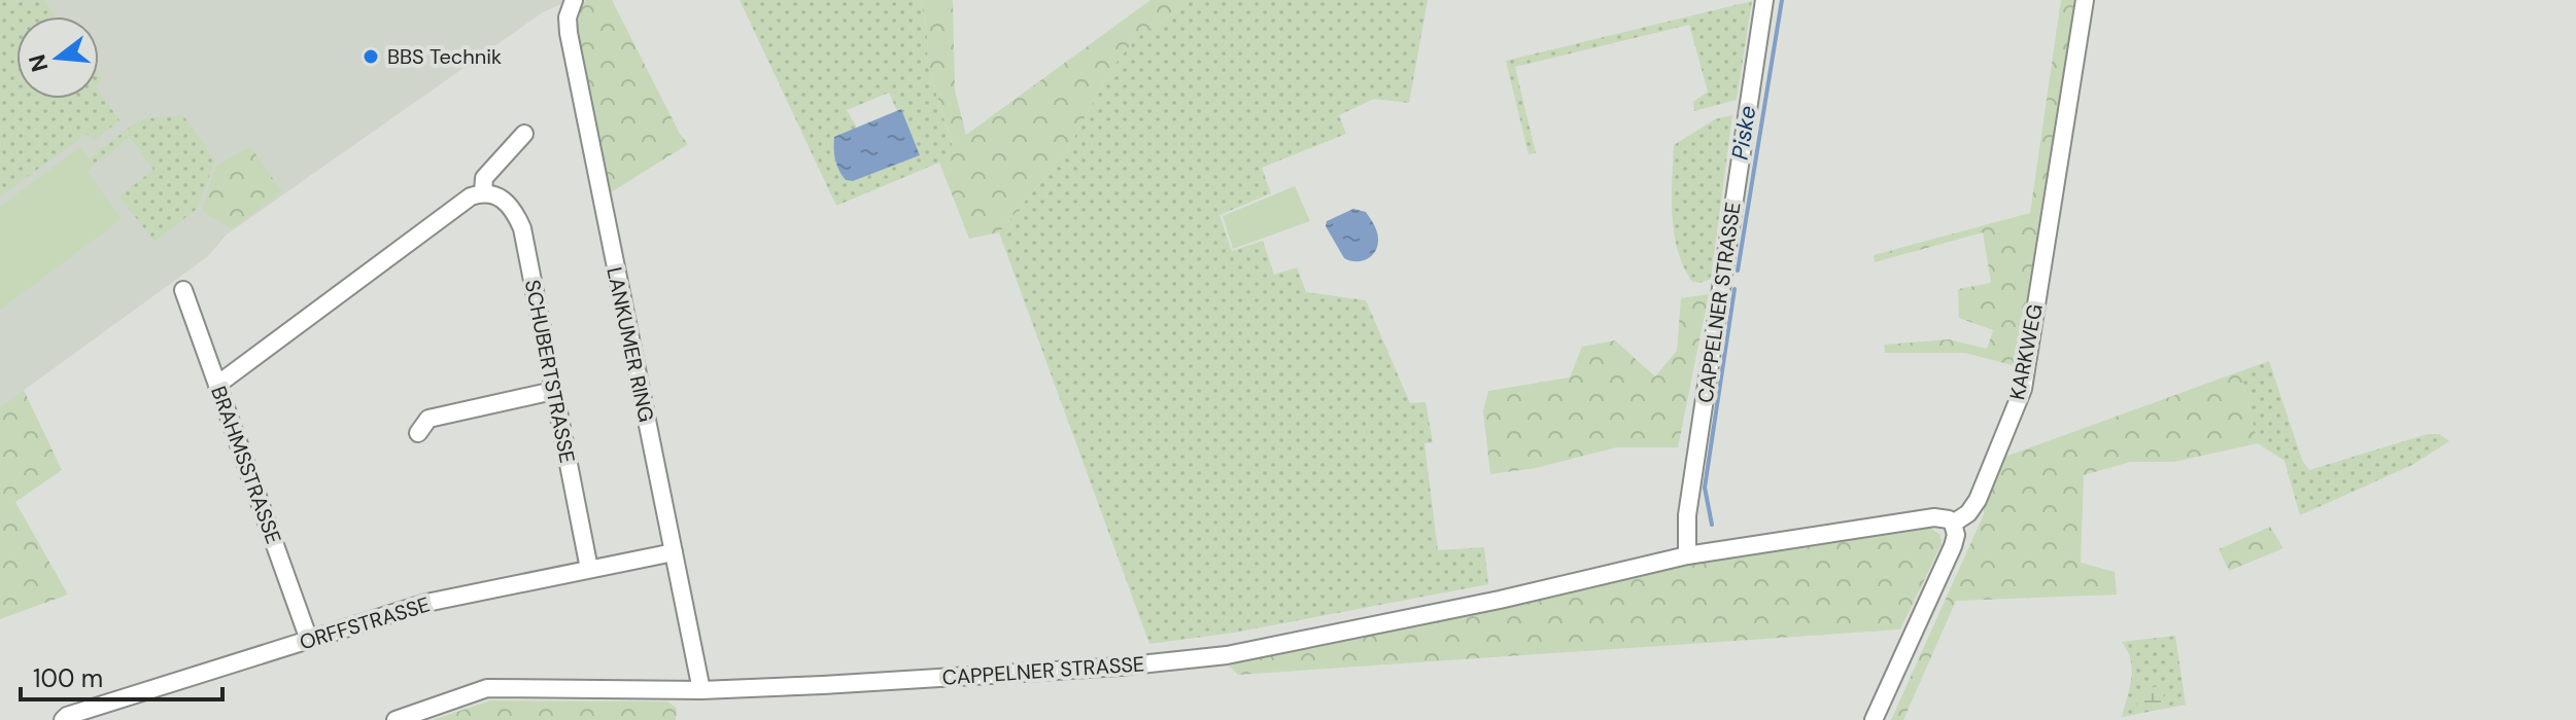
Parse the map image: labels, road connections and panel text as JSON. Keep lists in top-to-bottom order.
{
  "streets": {
    "street": [
      "CAPPELNER STRASSE",
      "LANKUMER RING",
      "KARKWEG",
      "SCHUBERTSTRASSE",
      "BRAHMSSTRASSE",
      "ORFFSTRASSE"
    ]
  },
  "crossings": [
    ["CAPPELNER STRASSE", "LANKUMER RING"],
    ["CAPPELNER STRASSE", "KARKWEG"],
    ["LANKUMER RING", "ORFFSTRASSE"],
    ["SCHUBERTSTRASSE", "ORFFSTRASSE"],
    ["BRAHMSSTRASSE", "ORFFSTRASSE"]
  ],
  "water": ["Piske"],
  "places": ["BBS Technik"],
  "scale_bar": "100 m",
  "north": "left"
}
